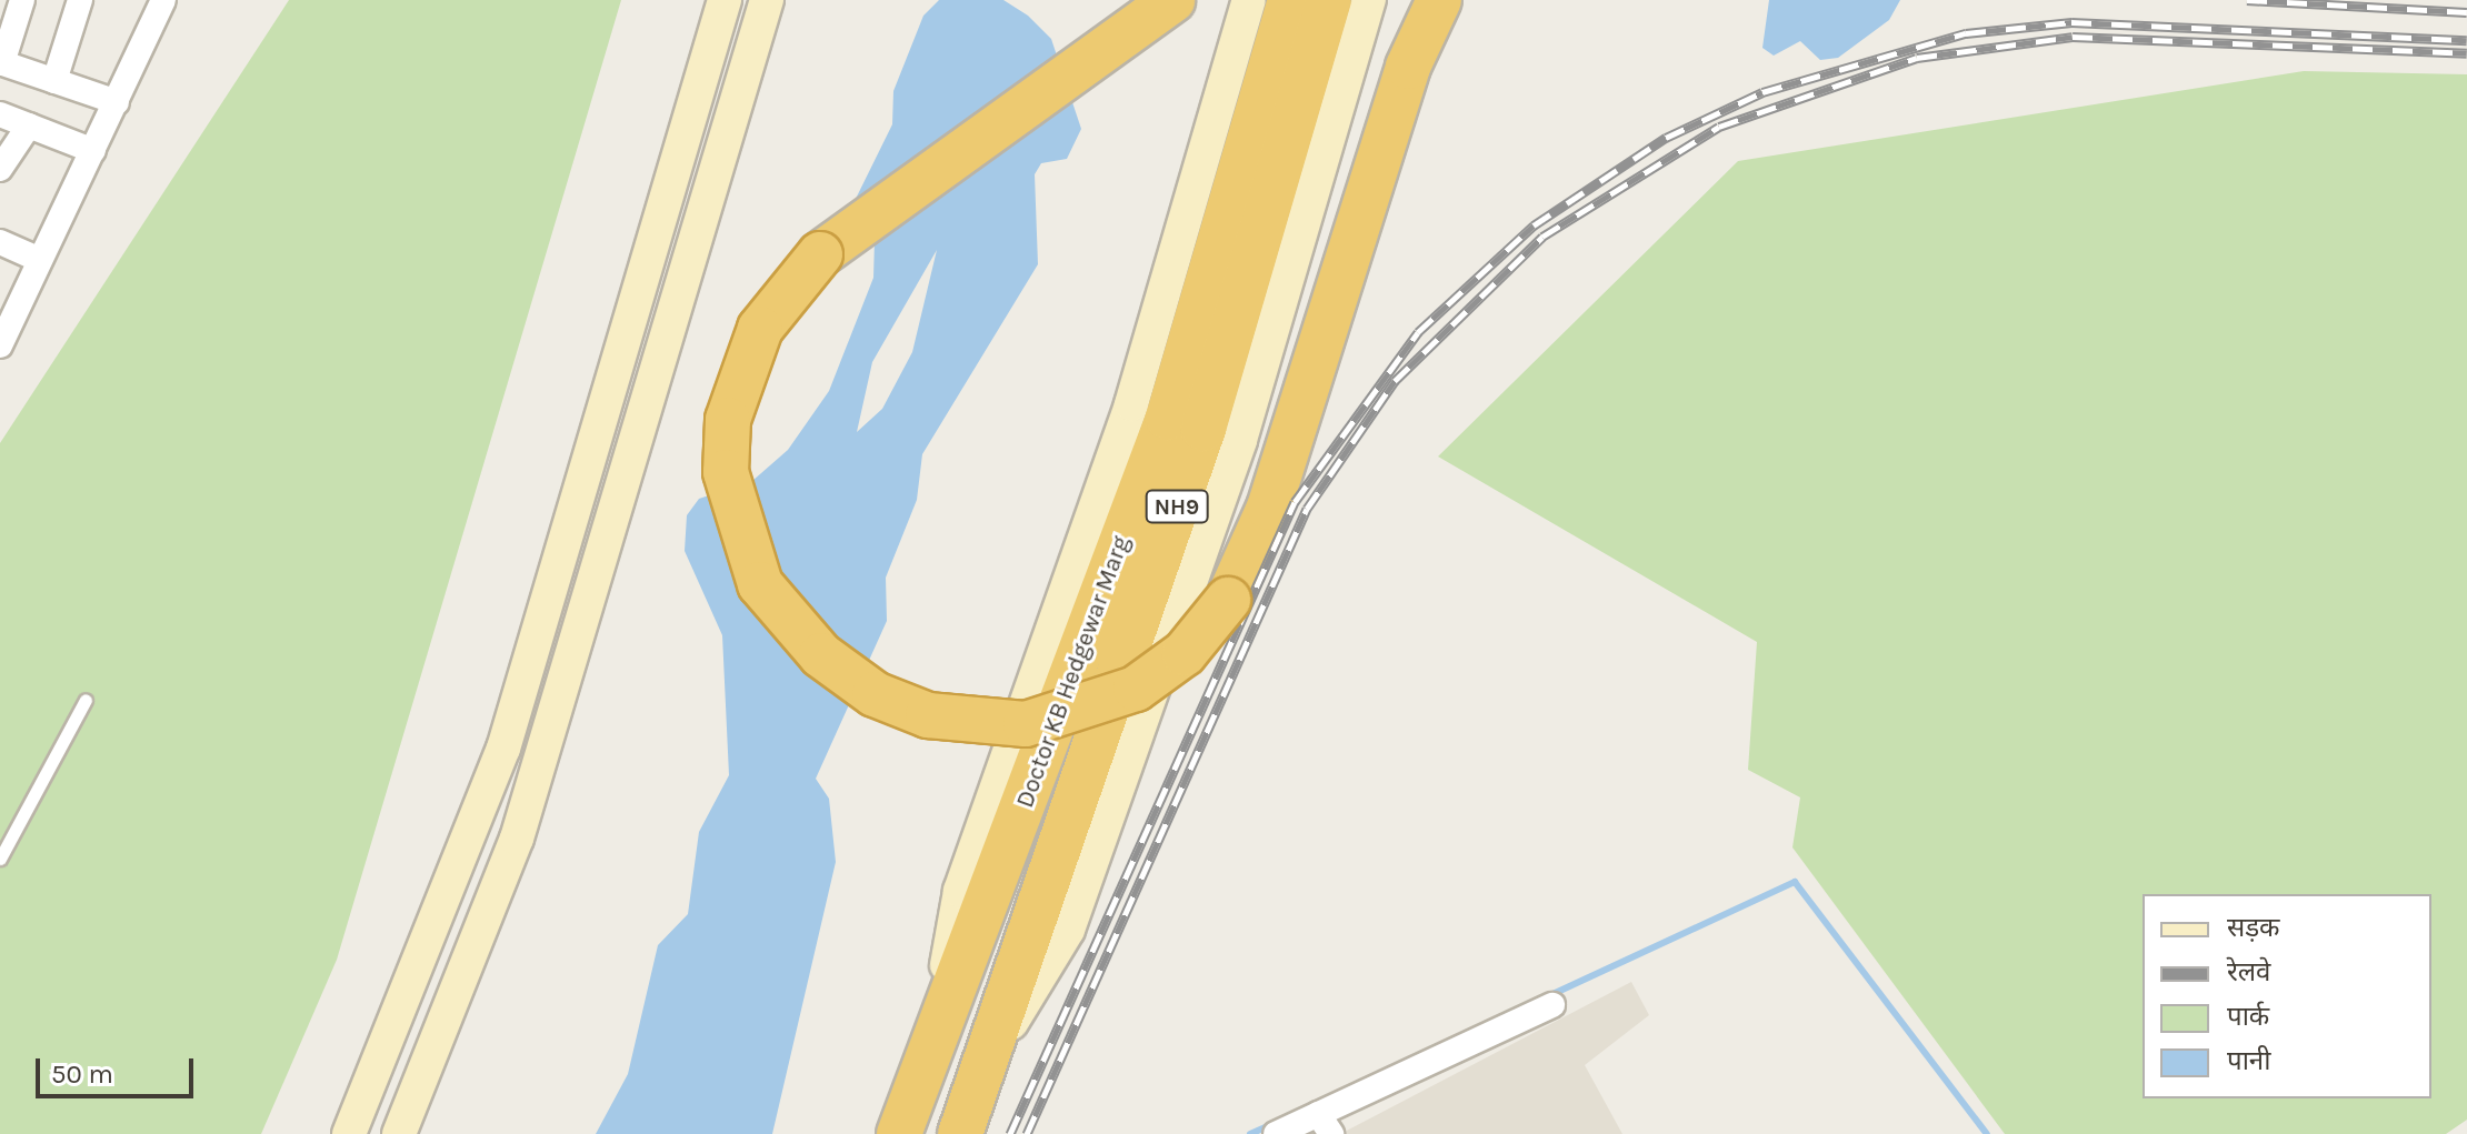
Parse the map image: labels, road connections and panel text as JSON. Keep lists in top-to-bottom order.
{
  "streets": {
    "highway": ["NH9", "Doctor KB Hedgewar Marg"]
  },
  "legend": [
    "सड़क",
    "रेलवे",
    "पार्क",
    "पानी"
  ],
  "scale_bar": "50 m"
}
